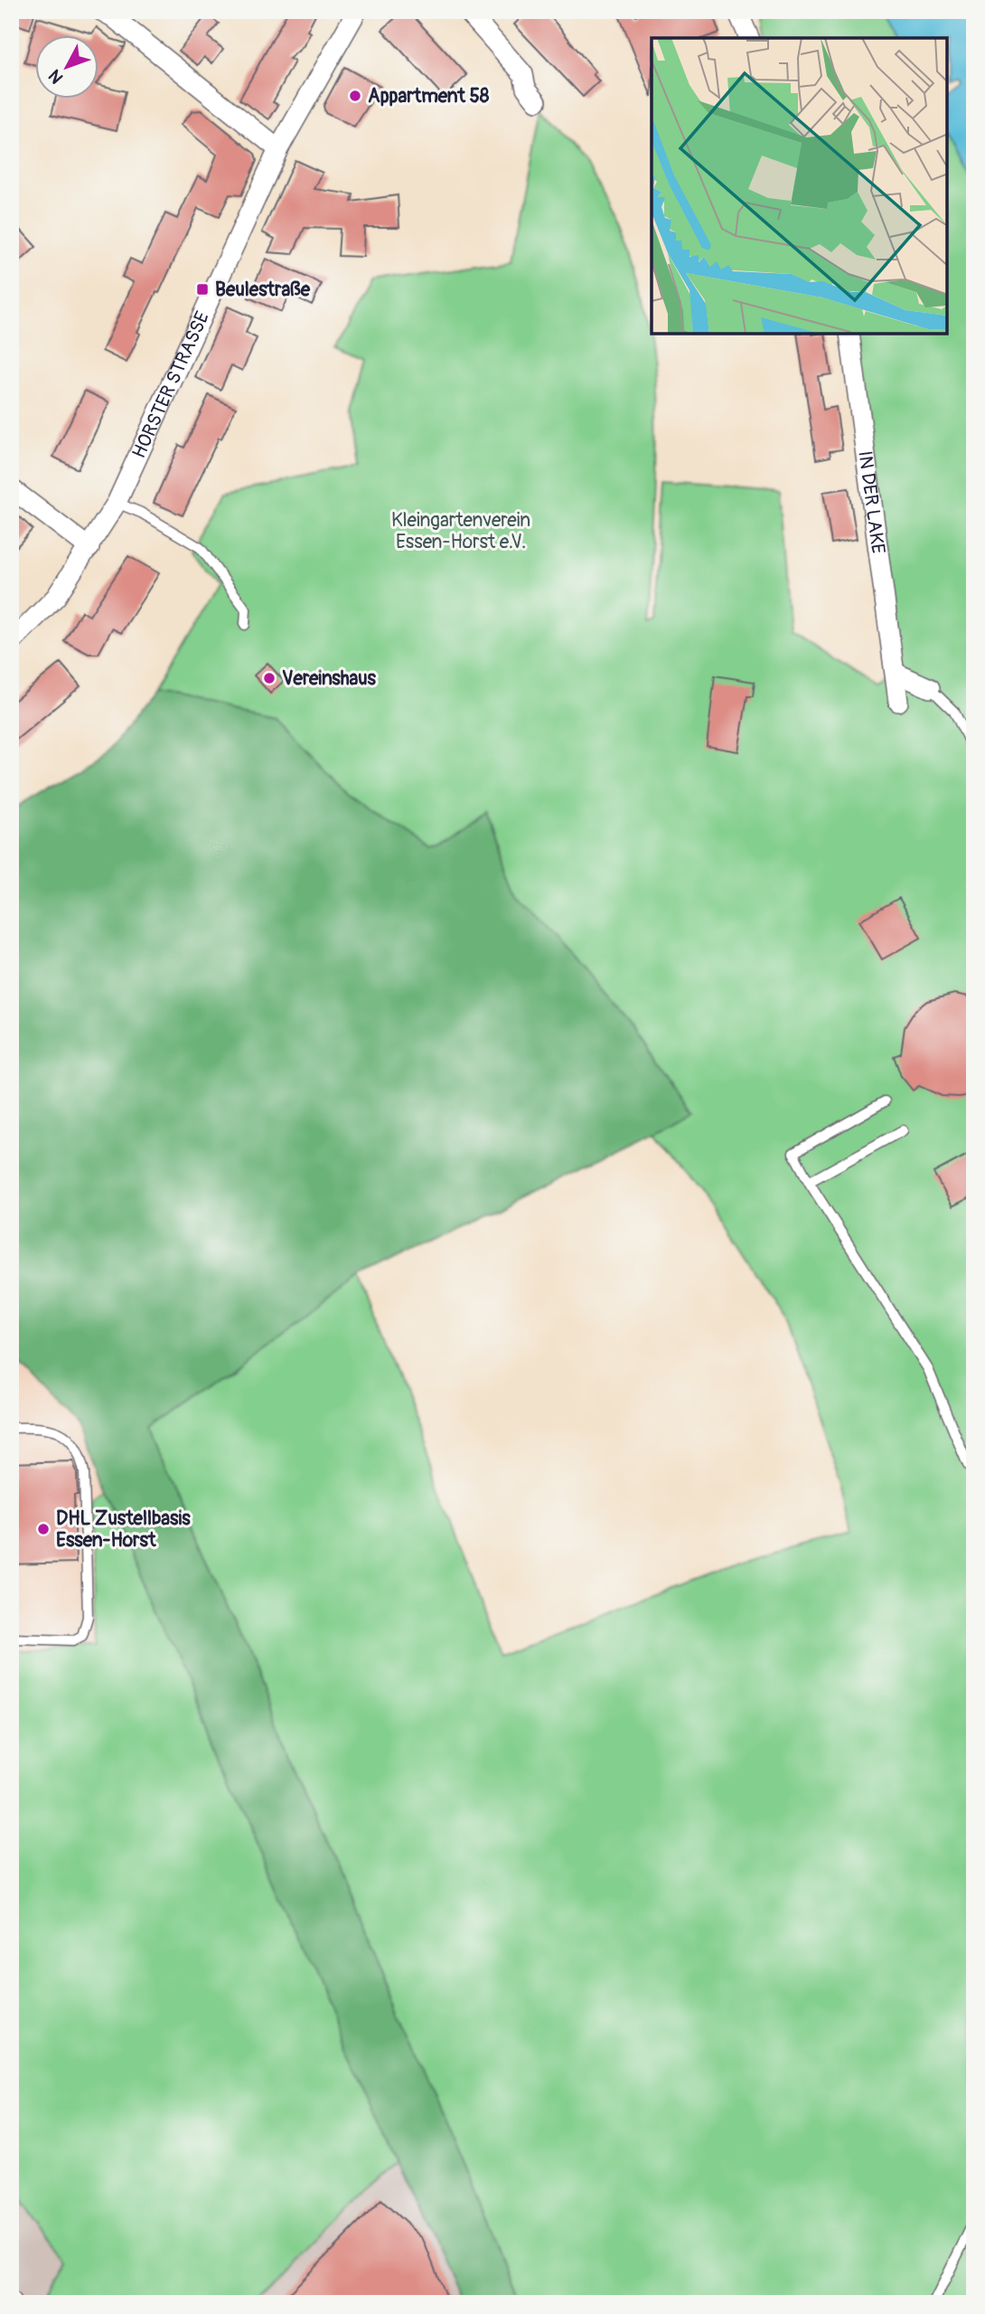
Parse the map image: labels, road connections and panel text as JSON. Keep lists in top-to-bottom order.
{
  "streets": {
    "street": ["HORSTER STRASSE", "IN DER LAKE"]
  },
  "parks": ["Kleingartenverein Essen-Horst e.V."],
  "places": {
    "other": ["Appartment 58", "Vereinshaus", "DHL Zustellbasis Essen-Horst"],
    "transit": ["Beulestraße"]
  },
  "north": "bottom left"
}
